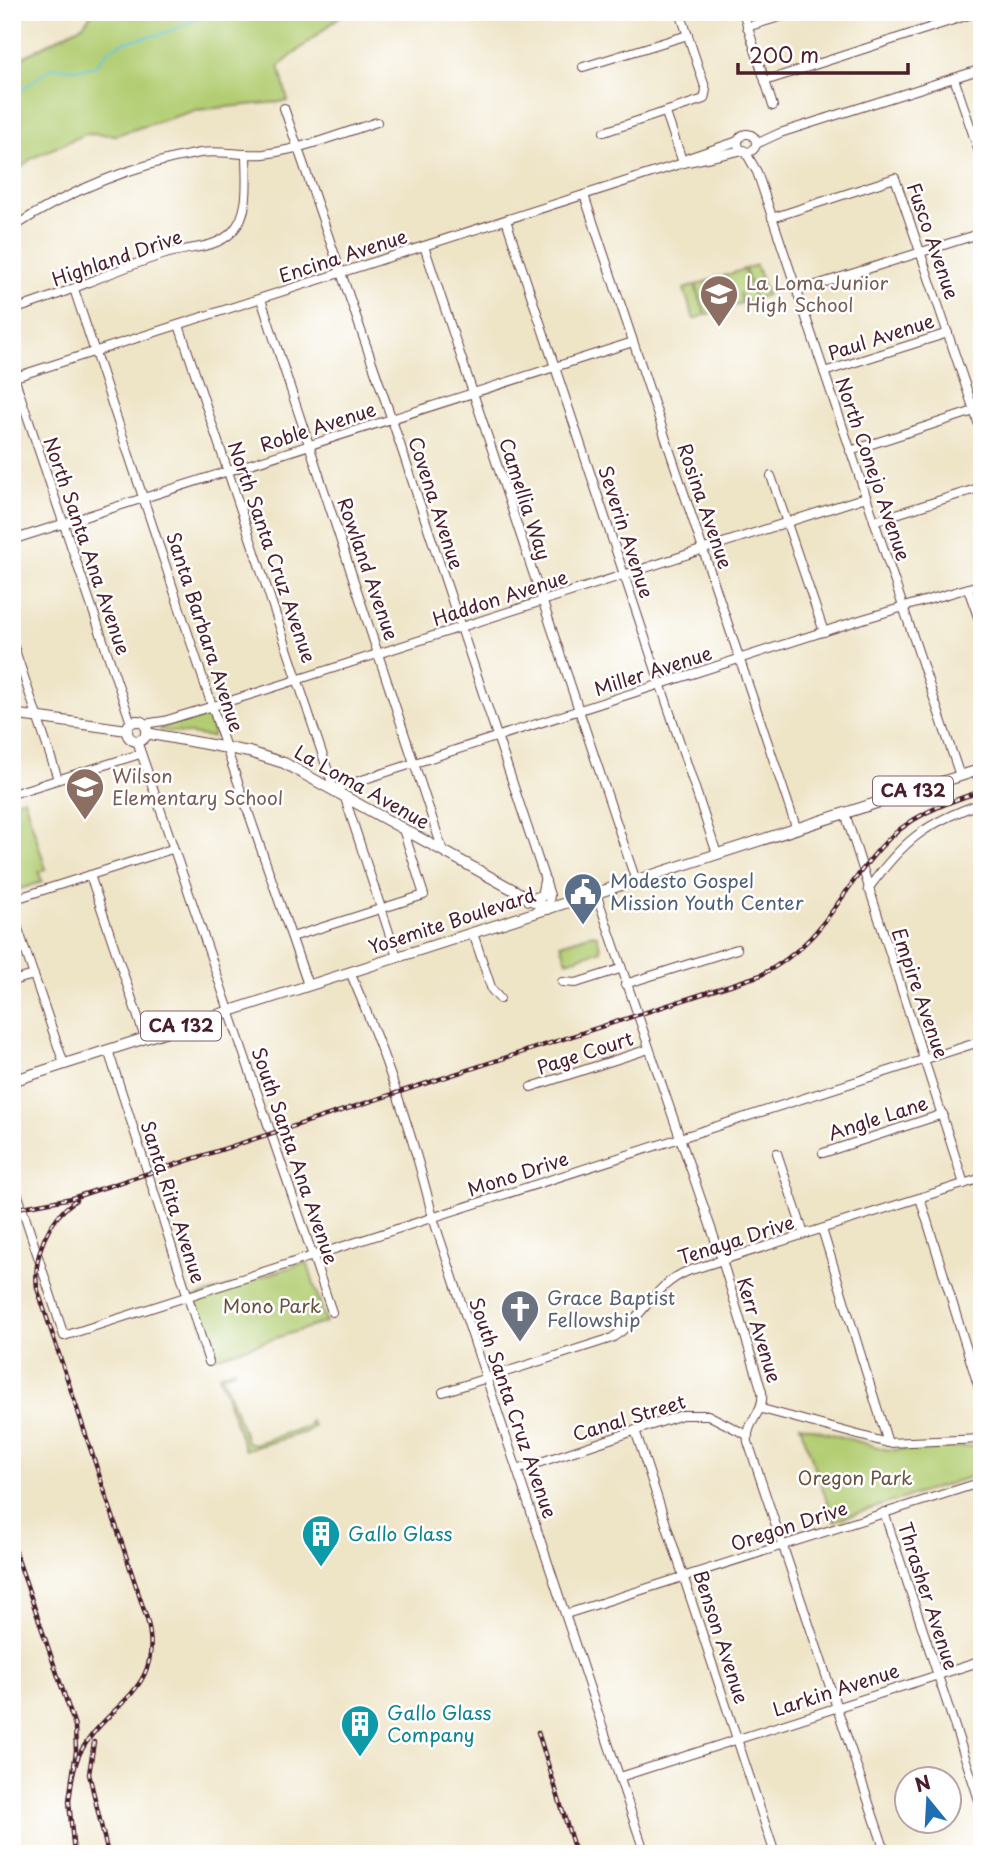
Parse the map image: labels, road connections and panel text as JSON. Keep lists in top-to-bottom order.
{
  "streets": {
    "main road": ["La Loma Avenue", "CA 132", "Yosemite Boulevard"],
    "street": [
      "Fusco Avenue",
      "Encina Avenue",
      "Highland Drive",
      "Paul Avenue",
      "Roble Avenue",
      "North Conejo Avenue",
      "Camellia Way",
      "Covena Avenue",
      "Rosina Avenue",
      "Severin Avenue",
      "North Santa Ana Avenue",
      "North Santa Cruz Avenue",
      "Rowland Avenue",
      "Haddon Avenue",
      "Santa Barbara Avenue",
      "Miller Avenue",
      "Empire Avenue",
      "Page Court",
      "Angle Lane",
      "South Santa Ana Avenue",
      "Mono Drive",
      "Santa Rita Avenue",
      "Tenaya Drive",
      "Kerr Avenue",
      "South Santa Cruz Avenue",
      "Canal Street",
      "Oregon Drive",
      "Thrasher Avenue",
      "Benson Avenue",
      "Larkin Avenue"
    ]
  },
  "crossings": [
    ["Fusco Avenue", "Paul Avenue"],
    ["Fusco Avenue", "North Conejo Avenue"],
    ["Encina Avenue", "North Conejo Avenue"],
    ["Encina Avenue", "Camellia Way"],
    ["Encina Avenue", "Covena Avenue"],
    ["Encina Avenue", "Rosina Avenue"],
    ["Encina Avenue", "Severin Avenue"],
    ["Encina Avenue", "North Santa Ana Avenue"],
    ["Encina Avenue", "North Santa Cruz Avenue"],
    ["Encina Avenue", "Rowland Avenue"],
    ["Encina Avenue", "Santa Barbara Avenue"],
    ["Highland Drive", "Santa Barbara Avenue"],
    ["Paul Avenue", "North Conejo Avenue"],
    ["Roble Avenue", "Camellia Way"],
    ["Roble Avenue", "Covena Avenue"],
    ["Roble Avenue", "Rosina Avenue"],
    ["Roble Avenue", "Severin Avenue"],
    ["Roble Avenue", "North Santa Ana Avenue"],
    ["Roble Avenue", "North Santa Cruz Avenue"],
    ["Roble Avenue", "Rowland Avenue"],
    ["Roble Avenue", "Santa Barbara Avenue"],
    ["North Conejo Avenue", "Haddon Avenue"],
    ["North Conejo Avenue", "Miller Avenue"],
    ["North Conejo Avenue", "Yosemite Boulevard"],
    ["Camellia Way", "Haddon Avenue"],
    ["Camellia Way", "Miller Avenue"],
    ["Camellia Way", "Yosemite Boulevard"],
    ["Covena Avenue", "Haddon Avenue"],
    ["Covena Avenue", "Miller Avenue"],
    ["Covena Avenue", "La Loma Avenue"],
    ["Covena Avenue", "Yosemite Boulevard"],
    ["Rosina Avenue", "Haddon Avenue"],
    ["Rosina Avenue", "Miller Avenue"],
    ["Rosina Avenue", "Yosemite Boulevard"],
    ["Severin Avenue", "Haddon Avenue"],
    ["Severin Avenue", "Miller Avenue"],
    ["Severin Avenue", "Yosemite Boulevard"],
    ["North Santa Ana Avenue", "La Loma Avenue"],
    ["North Santa Cruz Avenue", "Haddon Avenue"],
    ["North Santa Cruz Avenue", "Miller Avenue"],
    ["North Santa Cruz Avenue", "La Loma Avenue"],
    ["Rowland Avenue", "Haddon Avenue"],
    ["Rowland Avenue", "Miller Avenue"],
    ["Rowland Avenue", "La Loma Avenue"],
    ["Haddon Avenue", "Santa Barbara Avenue"],
    ["Haddon Avenue", "La Loma Avenue"],
    ["Santa Barbara Avenue", "La Loma Avenue"],
    ["Santa Barbara Avenue", "Yosemite Boulevard"],
    ["Miller Avenue", "La Loma Avenue"],
    ["La Loma Avenue", "Yosemite Boulevard"],
    ["Yosemite Boulevard", "Empire Avenue"],
    ["Yosemite Boulevard", "South Santa Ana Avenue"],
    ["Yosemite Boulevard", "Santa Rita Avenue"],
    ["Yosemite Boulevard", "Kerr Avenue"],
    ["Yosemite Boulevard", "South Santa Cruz Avenue"],
    ["Empire Avenue", "Angle Lane"],
    ["Empire Avenue", "Mono Drive"],
    ["Empire Avenue", "Tenaya Drive"],
    ["Page Court", "Kerr Avenue"],
    ["South Santa Ana Avenue", "Mono Drive"],
    ["Mono Drive", "Santa Rita Avenue"],
    ["Mono Drive", "Kerr Avenue"],
    ["Mono Drive", "South Santa Cruz Avenue"],
    ["Tenaya Drive", "Kerr Avenue"],
    ["Tenaya Drive", "South Santa Cruz Avenue"],
    ["Kerr Avenue", "Canal Street"],
    ["South Santa Cruz Avenue", "Canal Street"],
    ["South Santa Cruz Avenue", "Oregon Drive"],
    ["South Santa Cruz Avenue", "Larkin Avenue"],
    ["Canal Street", "Benson Avenue"],
    ["Oregon Drive", "Thrasher Avenue"],
    ["Oregon Drive", "Benson Avenue"],
    ["Thrasher Avenue", "Larkin Avenue"],
    ["Benson Avenue", "Larkin Avenue"]
  ],
  "parks": ["Mono Park", "Oregon Park"],
  "places": {
    "school or university": ["La Loma Junior High School", "Wilson Elementary School"],
    "public building": ["Modesto Gospel Mission Youth Center"],
    "church": ["Grace Baptist Fellowship"],
    "building": ["Gallo Glass", "Gallo Glass Company"]
  },
  "scale_bar": "200 m",
  "north": "top"
}
